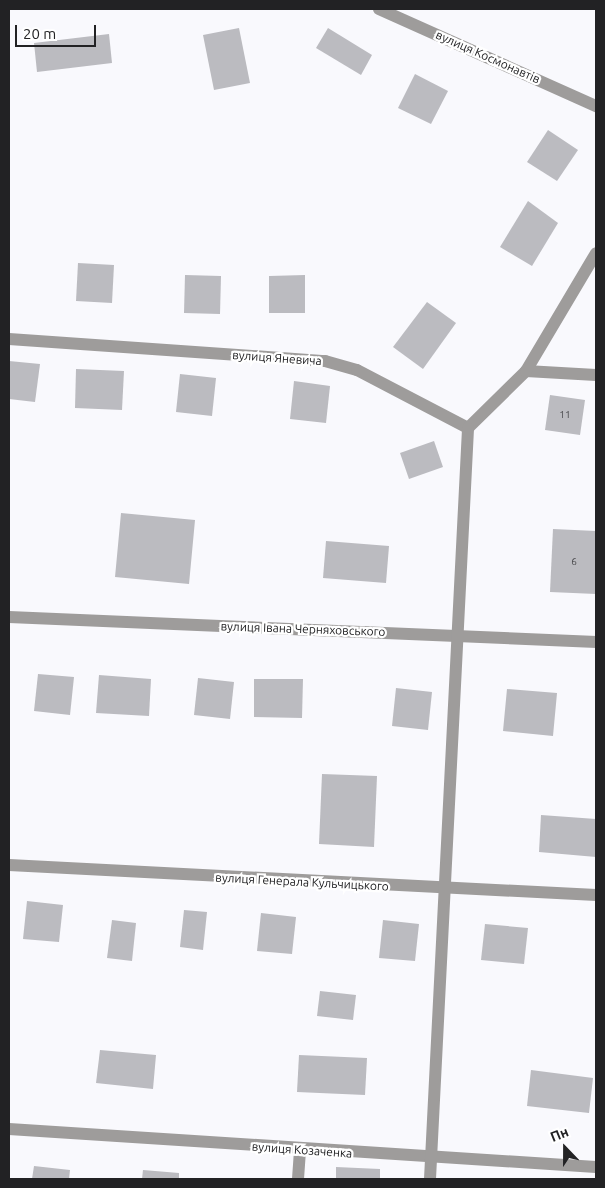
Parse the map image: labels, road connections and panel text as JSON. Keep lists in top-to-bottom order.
{
  "streets": {
    "street": [
      "вулиця Космонавтів",
      "вулиця Яневича",
      "вулиця Івана Черняховського",
      "вулиця Генерала Кульчицького",
      "вулиця Козаченка"
    ]
  },
  "house_numbers": ["11", "6"],
  "scale_bar": "20 m",
  "north": "top"
}
